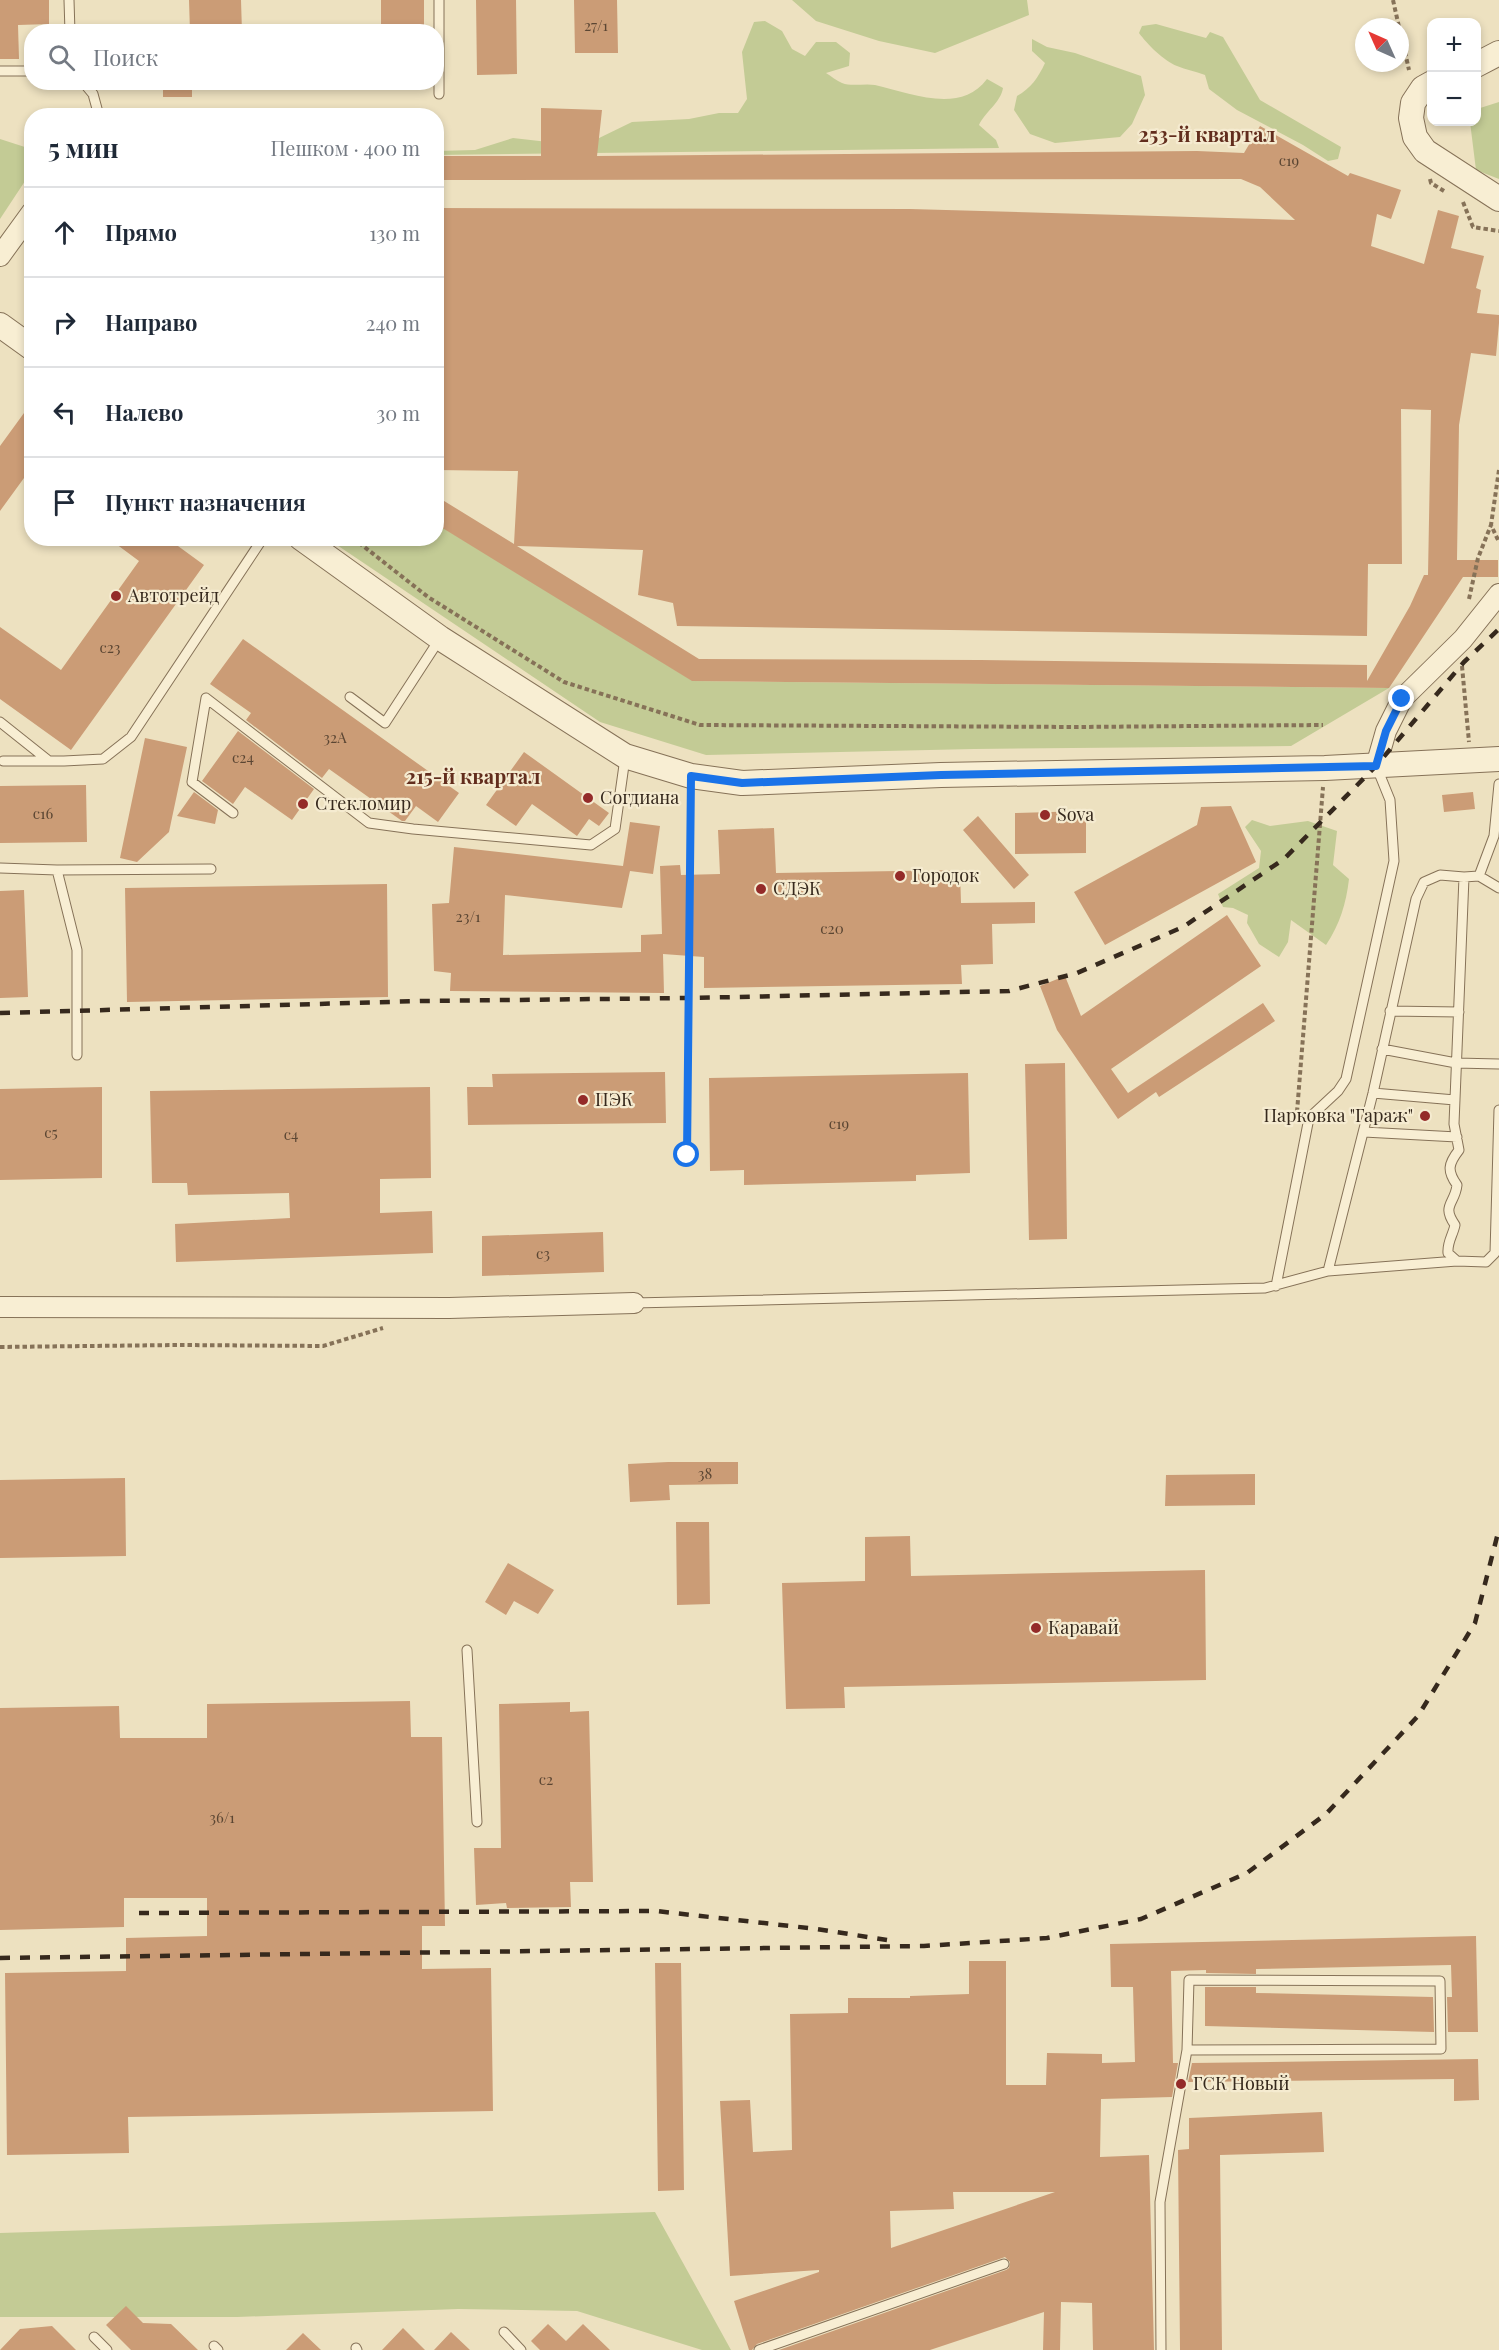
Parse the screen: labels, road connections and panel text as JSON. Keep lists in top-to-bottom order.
{
  "districts": ["253-й квартал", "215-й квартал"],
  "places": [
    "Автотрейд",
    "Согдиана",
    "Стекломир",
    "Sova",
    "Городок",
    "СДЭК",
    "ПЭК",
    "Парковка \"Гараж\"",
    "Каравай",
    "ГСК Новый"
  ],
  "house_numbers": [
    "27/1",
    "с19",
    "с23",
    "32А",
    "с24",
    "с16",
    "23/1",
    "с20",
    "с19",
    "с5",
    "с4",
    "с3",
    "38",
    "с2",
    "36/1"
  ],
  "north": "top left",
  "page": {
    "map_buttons": ["+", "−"],
    "search": "Поиск",
    "heading": ["5 мин", "Пешком · 400 m"],
    "list": [
      ["Прямо", "130 m"],
      ["Направо", "240 m"],
      ["Налево", "30 m"],
      "Пункт назначения"
    ]
  }
}
